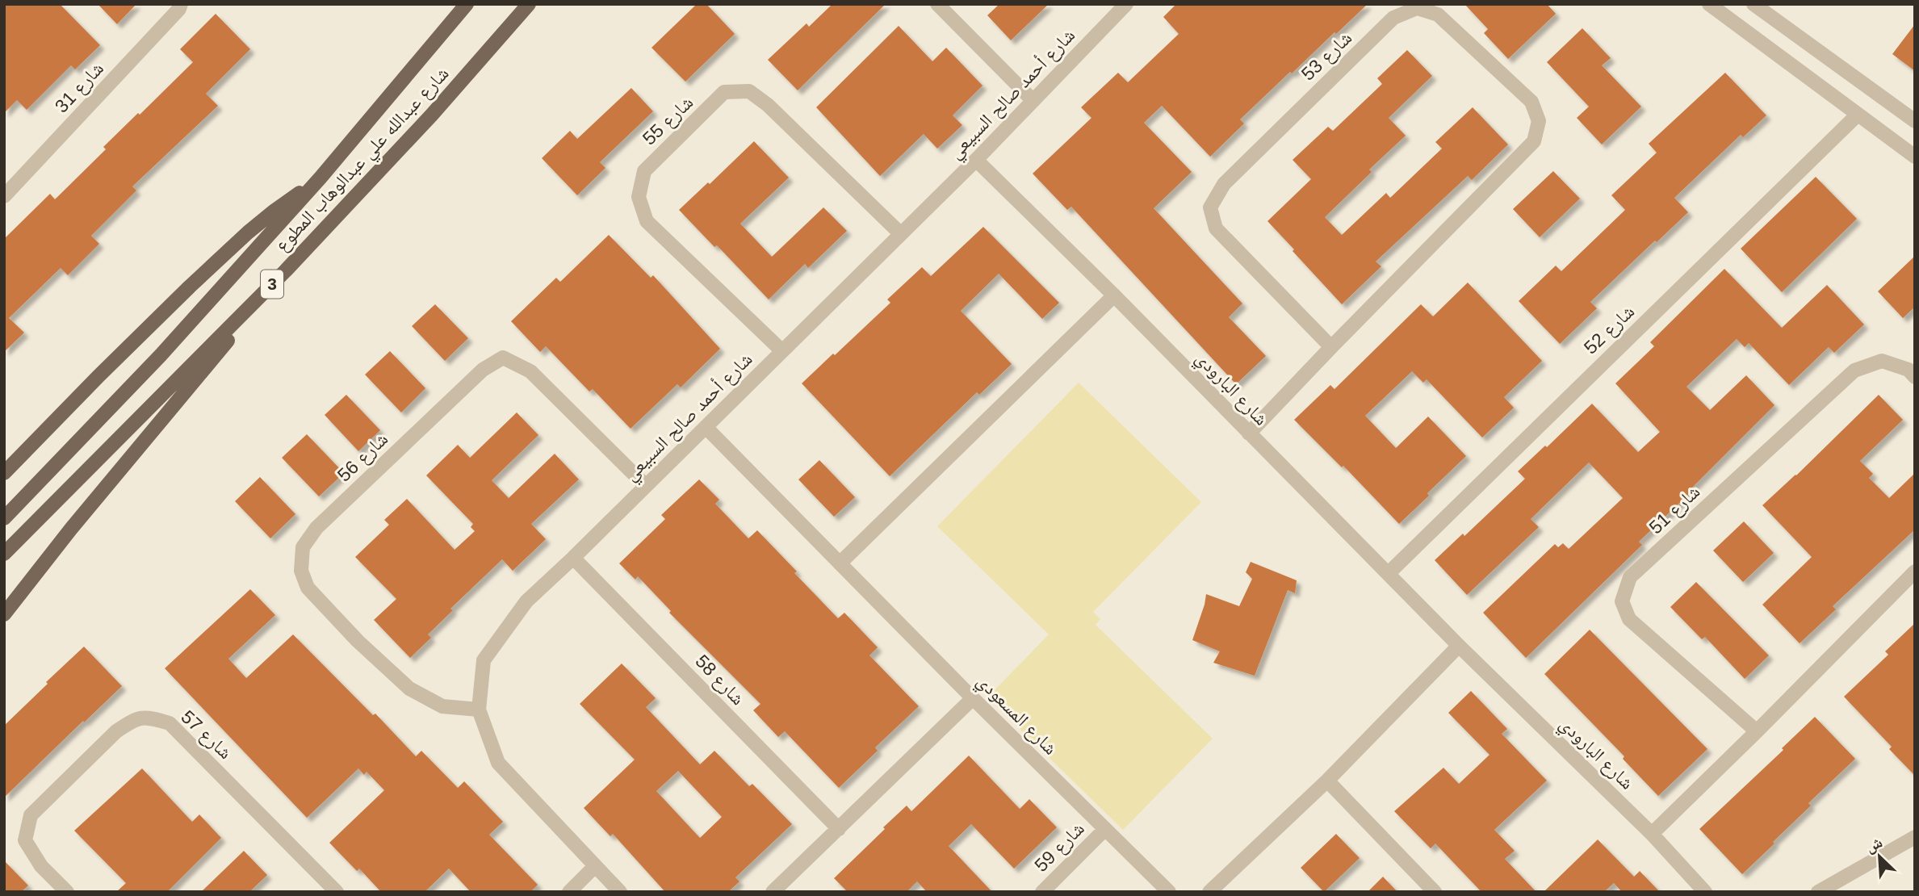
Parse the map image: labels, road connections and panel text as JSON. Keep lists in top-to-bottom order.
{
  "streets": {
    "main road": ["شارع عبدالله علي عبدالوهاب المطوع", "3"],
    "street": [
      "شارع 53",
      "شارع 31",
      "شارع أحمد صالح السبيعي",
      "شارع 55",
      "شارع 52",
      "شارع البارودي",
      "شارع 56",
      "شارع 51",
      "شارع 58",
      "شارع المسعودي",
      "شارع 57",
      "شارع 59"
    ]
  },
  "crossings": [
    ["شارع 53", "شارع البارودي"],
    ["شارع أحمد صالح السبيعي", "شارع 55"],
    ["شارع أحمد صالح السبيعي", "شارع البارودي"],
    ["شارع أحمد صالح السبيعي", "شارع 56"],
    ["شارع أحمد صالح السبيعي", "شارع 58"],
    ["شارع أحمد صالح السبيعي", "شارع المسعودي"],
    ["شارع 52", "شارع البارودي"],
    ["شارع المسعودي", "شارع 59"]
  ],
  "north": "top left"
}
